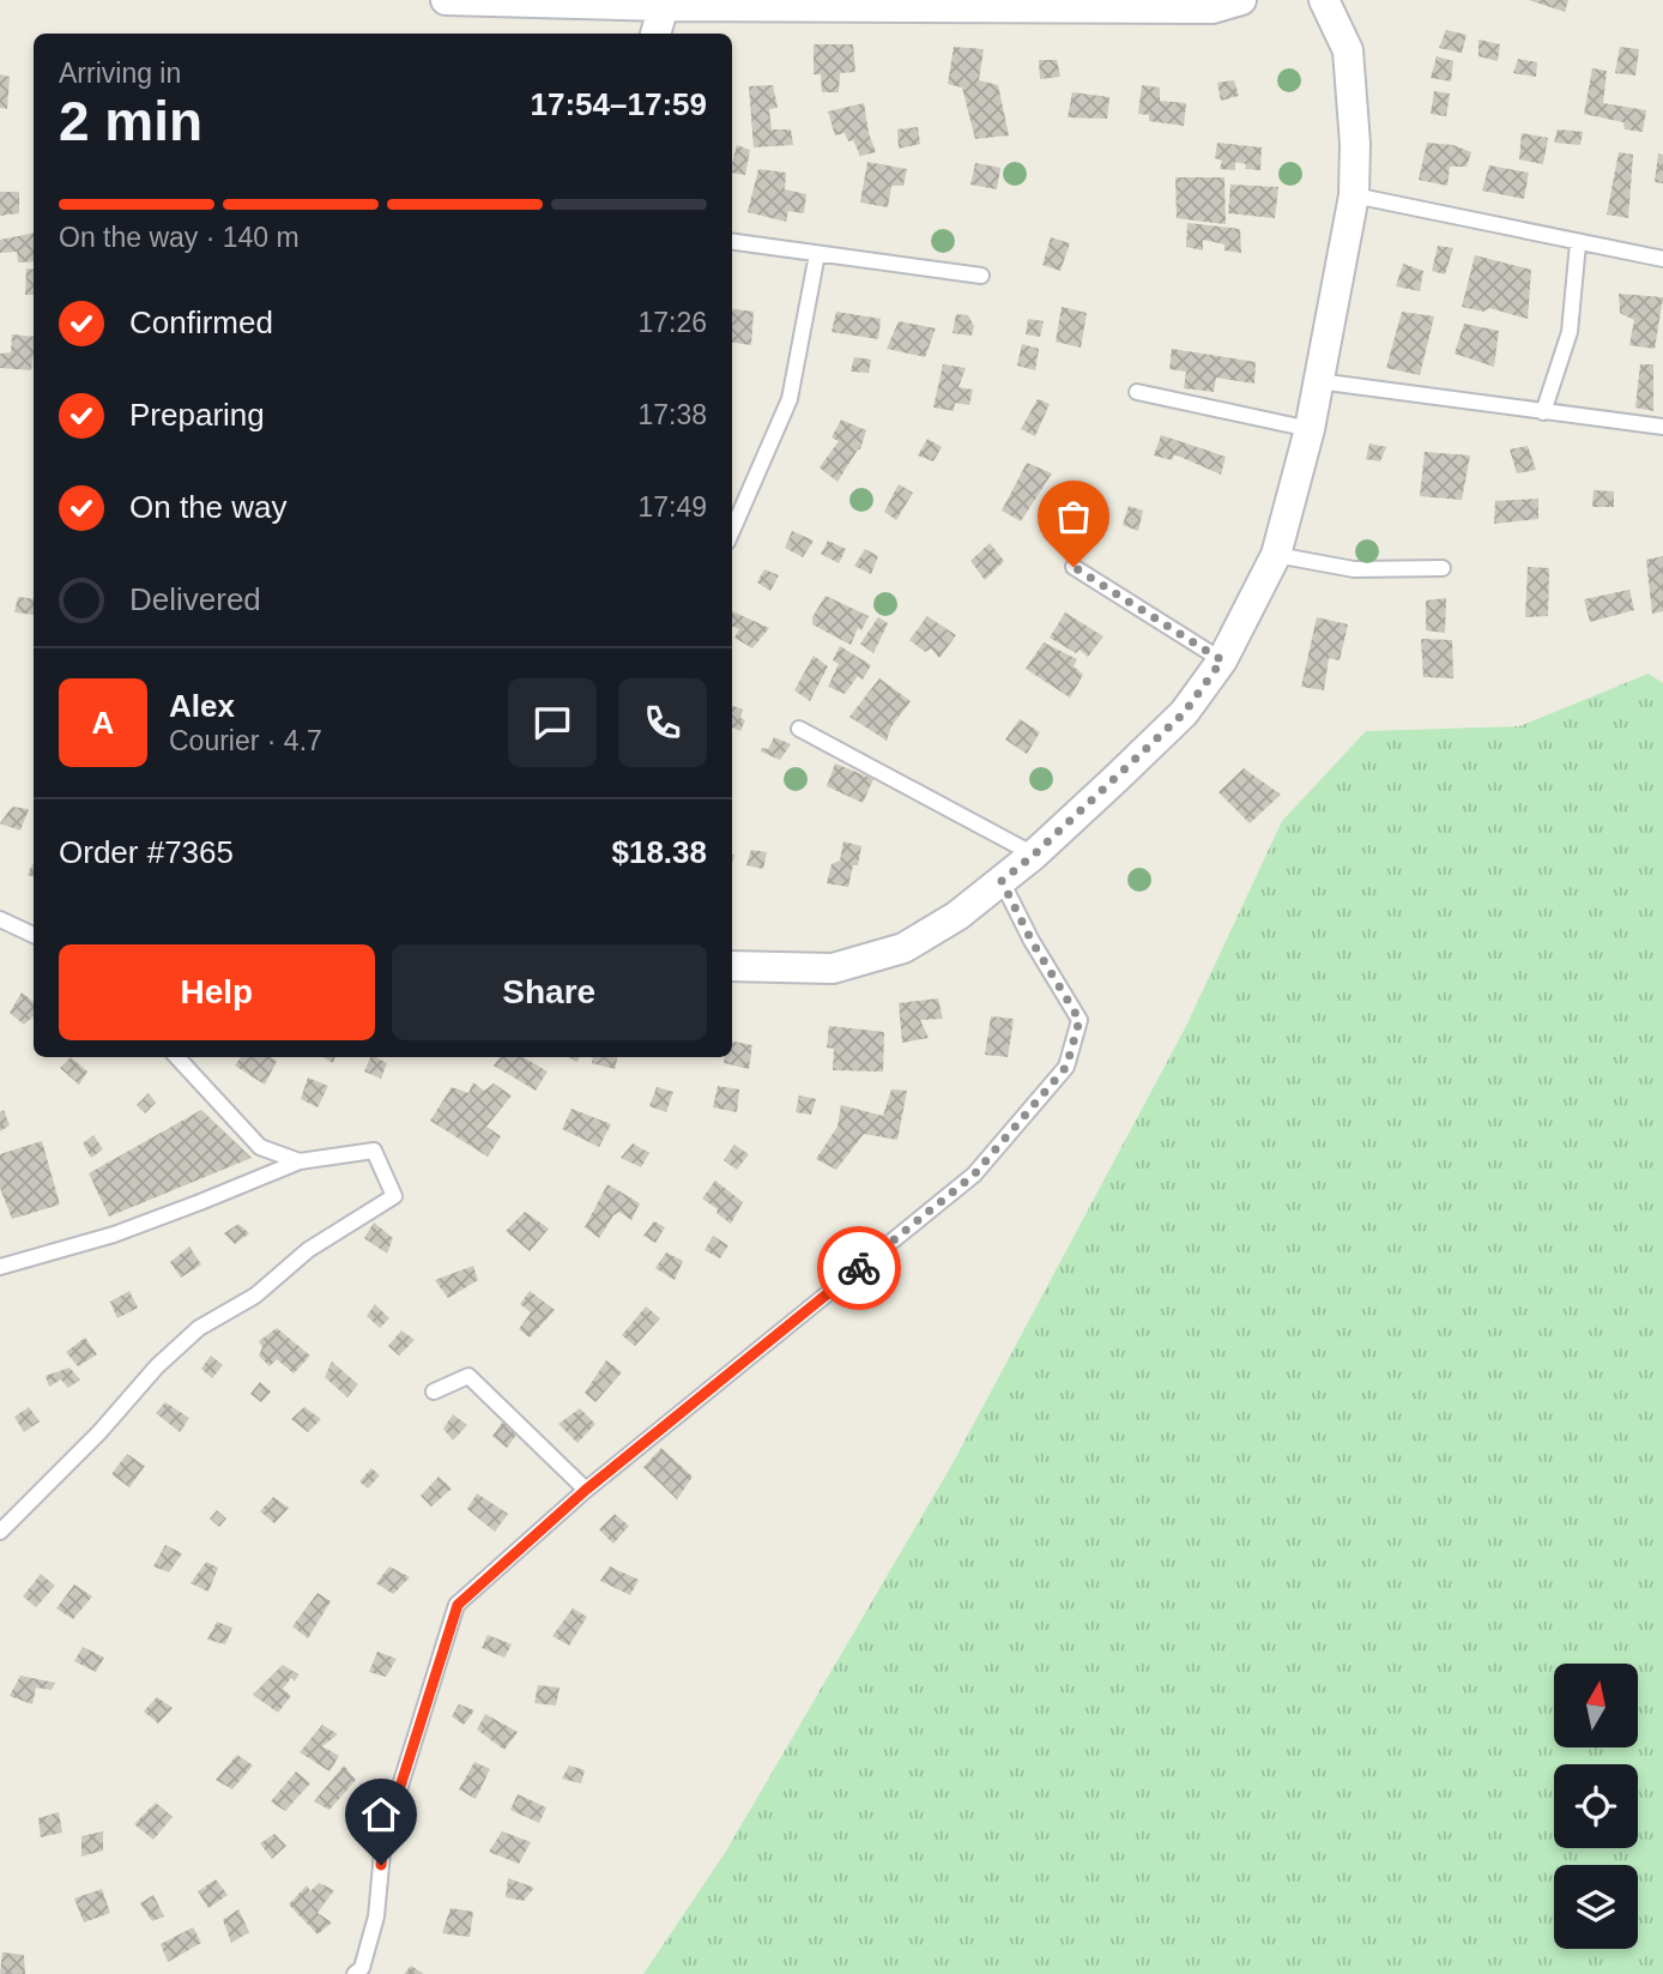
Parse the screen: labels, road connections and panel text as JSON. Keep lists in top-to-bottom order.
{
  "north": "top",
  "page": {
    "heading": ["2 min", "Arriving in", "17:54–17:59"],
    "panel": [
      "Alex",
      "Courier · 4.7",
      "Order #7365",
      "$18.38"
    ],
    "bar": "On the way · 140 m",
    "list": [
      ["Confirmed", "17:26"],
      ["Preparing", "17:38"],
      ["On the way", "17:49"],
      "Delivered"
    ],
    "round": "A",
    "buttons": ["Help", "Share"]
  }
}
